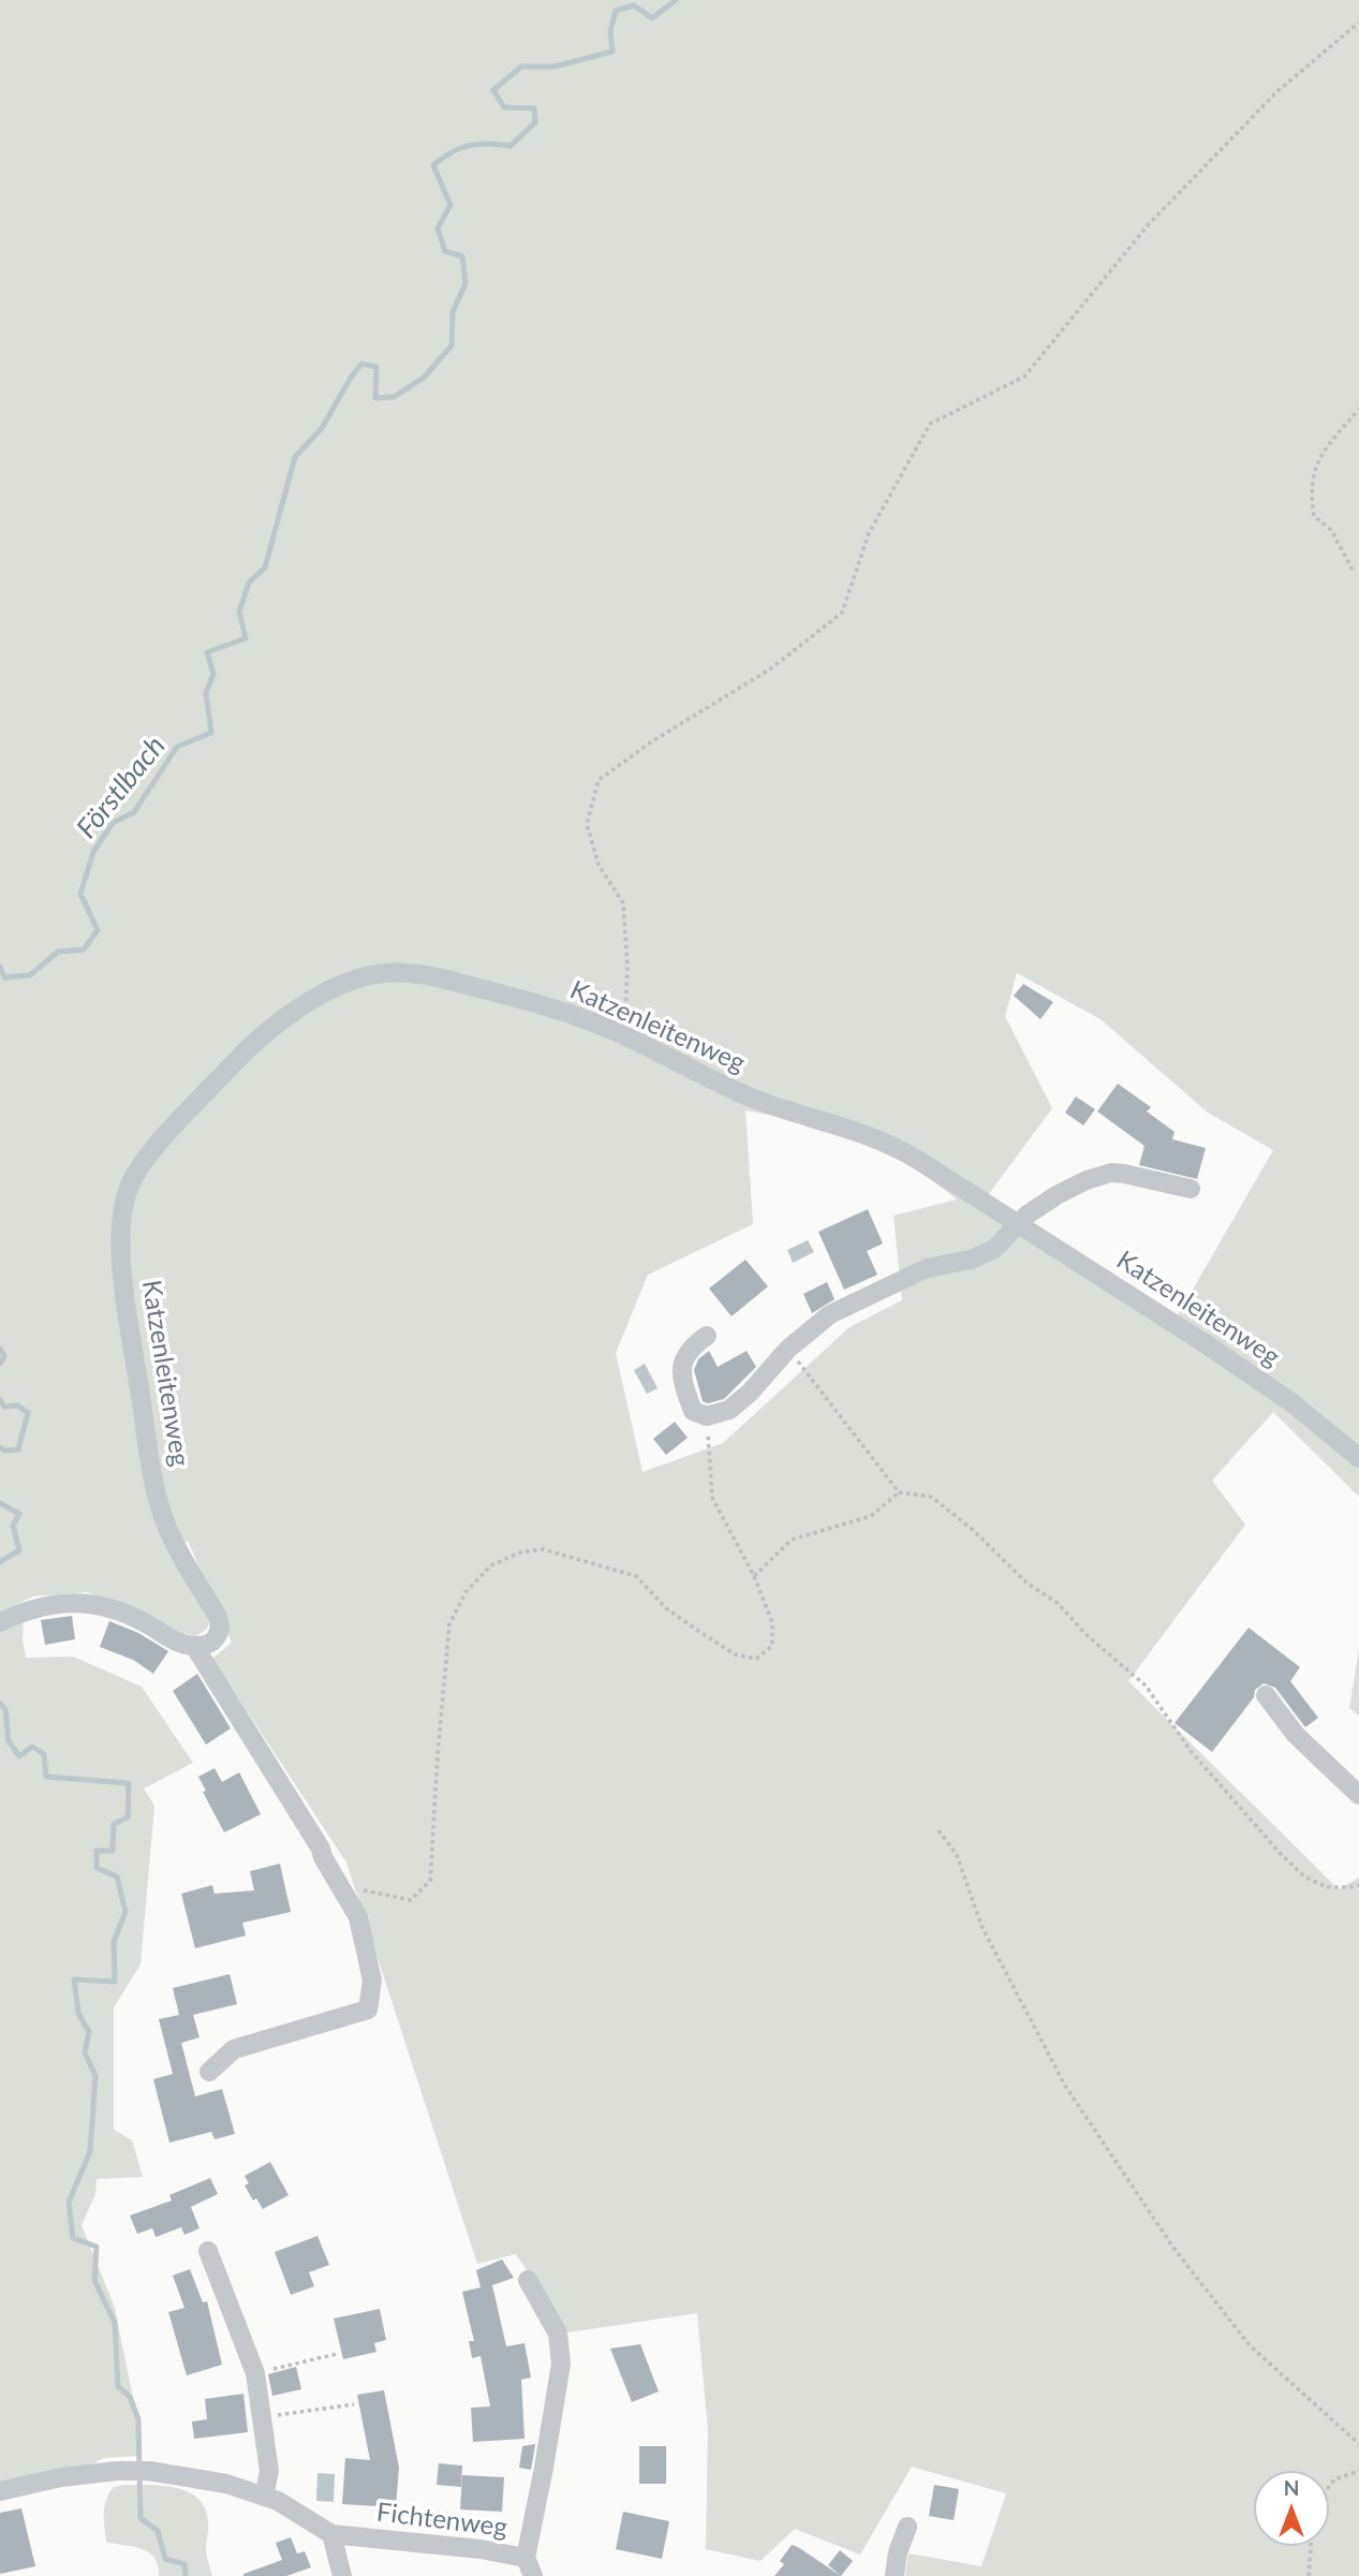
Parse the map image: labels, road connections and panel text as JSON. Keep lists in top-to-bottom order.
{
  "streets": {
    "street": ["Katzenleitenweg", "Fichtenweg"]
  },
  "water": ["Förstlbach"],
  "north": "top"
}
